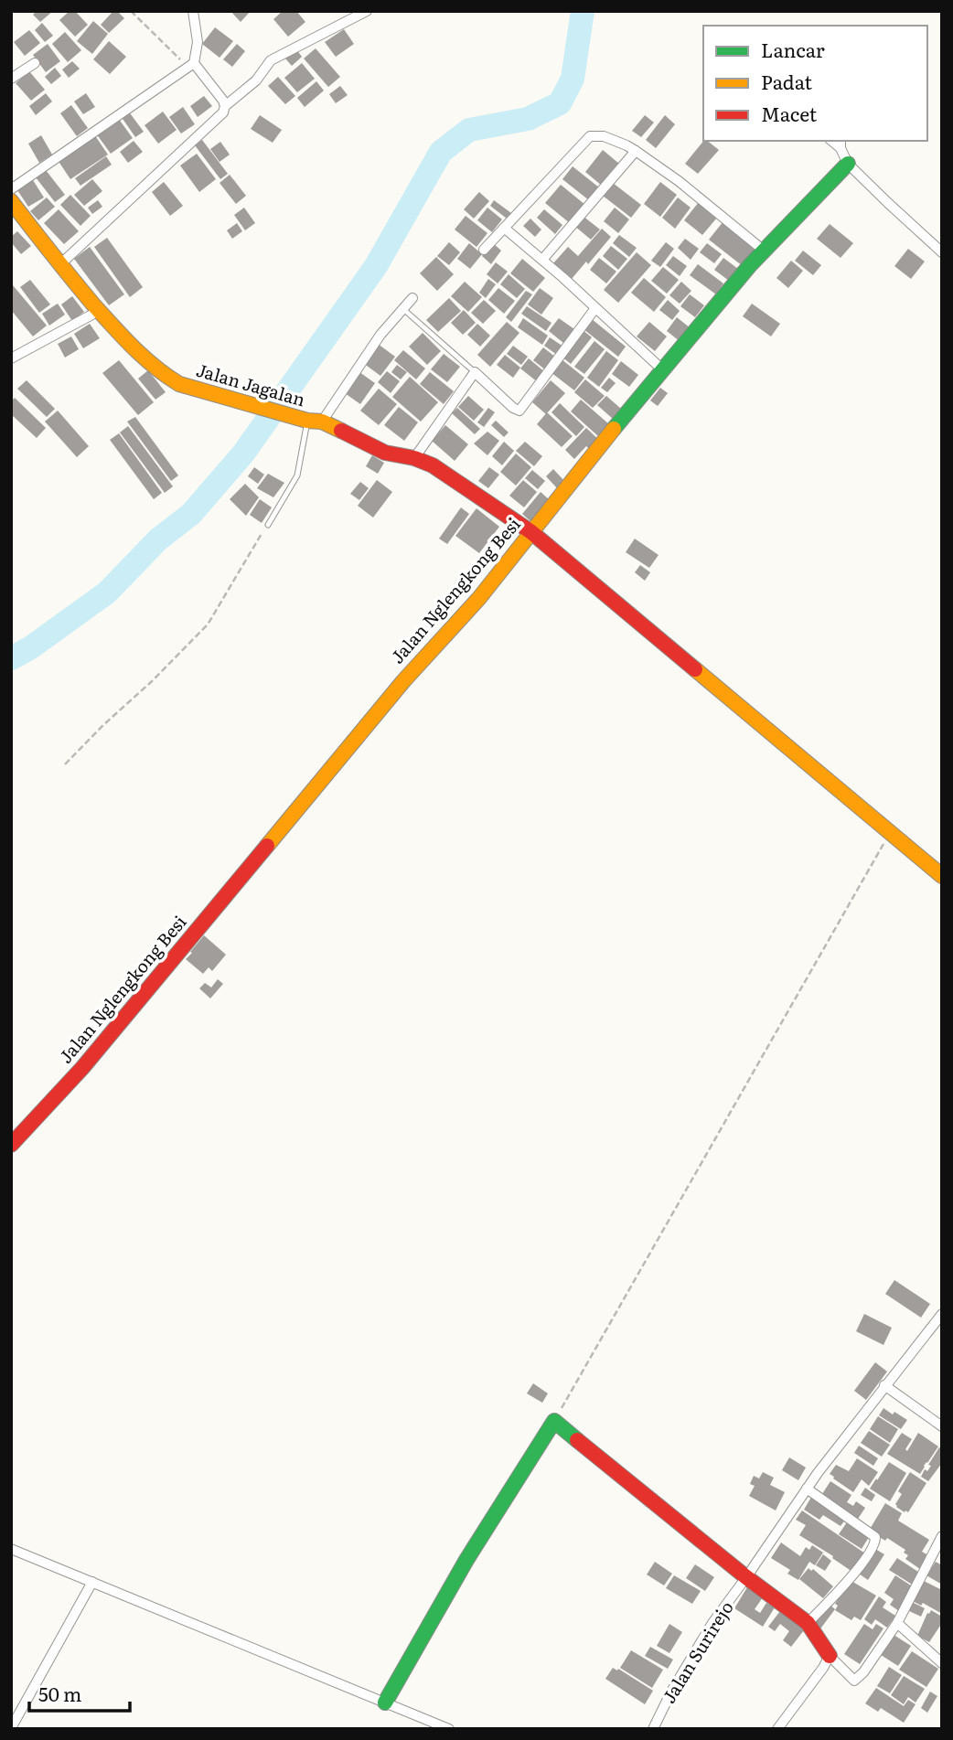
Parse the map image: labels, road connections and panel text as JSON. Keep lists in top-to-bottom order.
{
  "streets": {
    "street": ["Jalan Jagalan", "Jalan Nglengkong Besi", "Jalan Surirejo"]
  },
  "crossings": [
    ["Jalan Jagalan", "Jalan Nglengkong Besi"]
  ],
  "legend": ["Lancar", "Padat", "Macet"],
  "scale_bar": "50 m"
}
